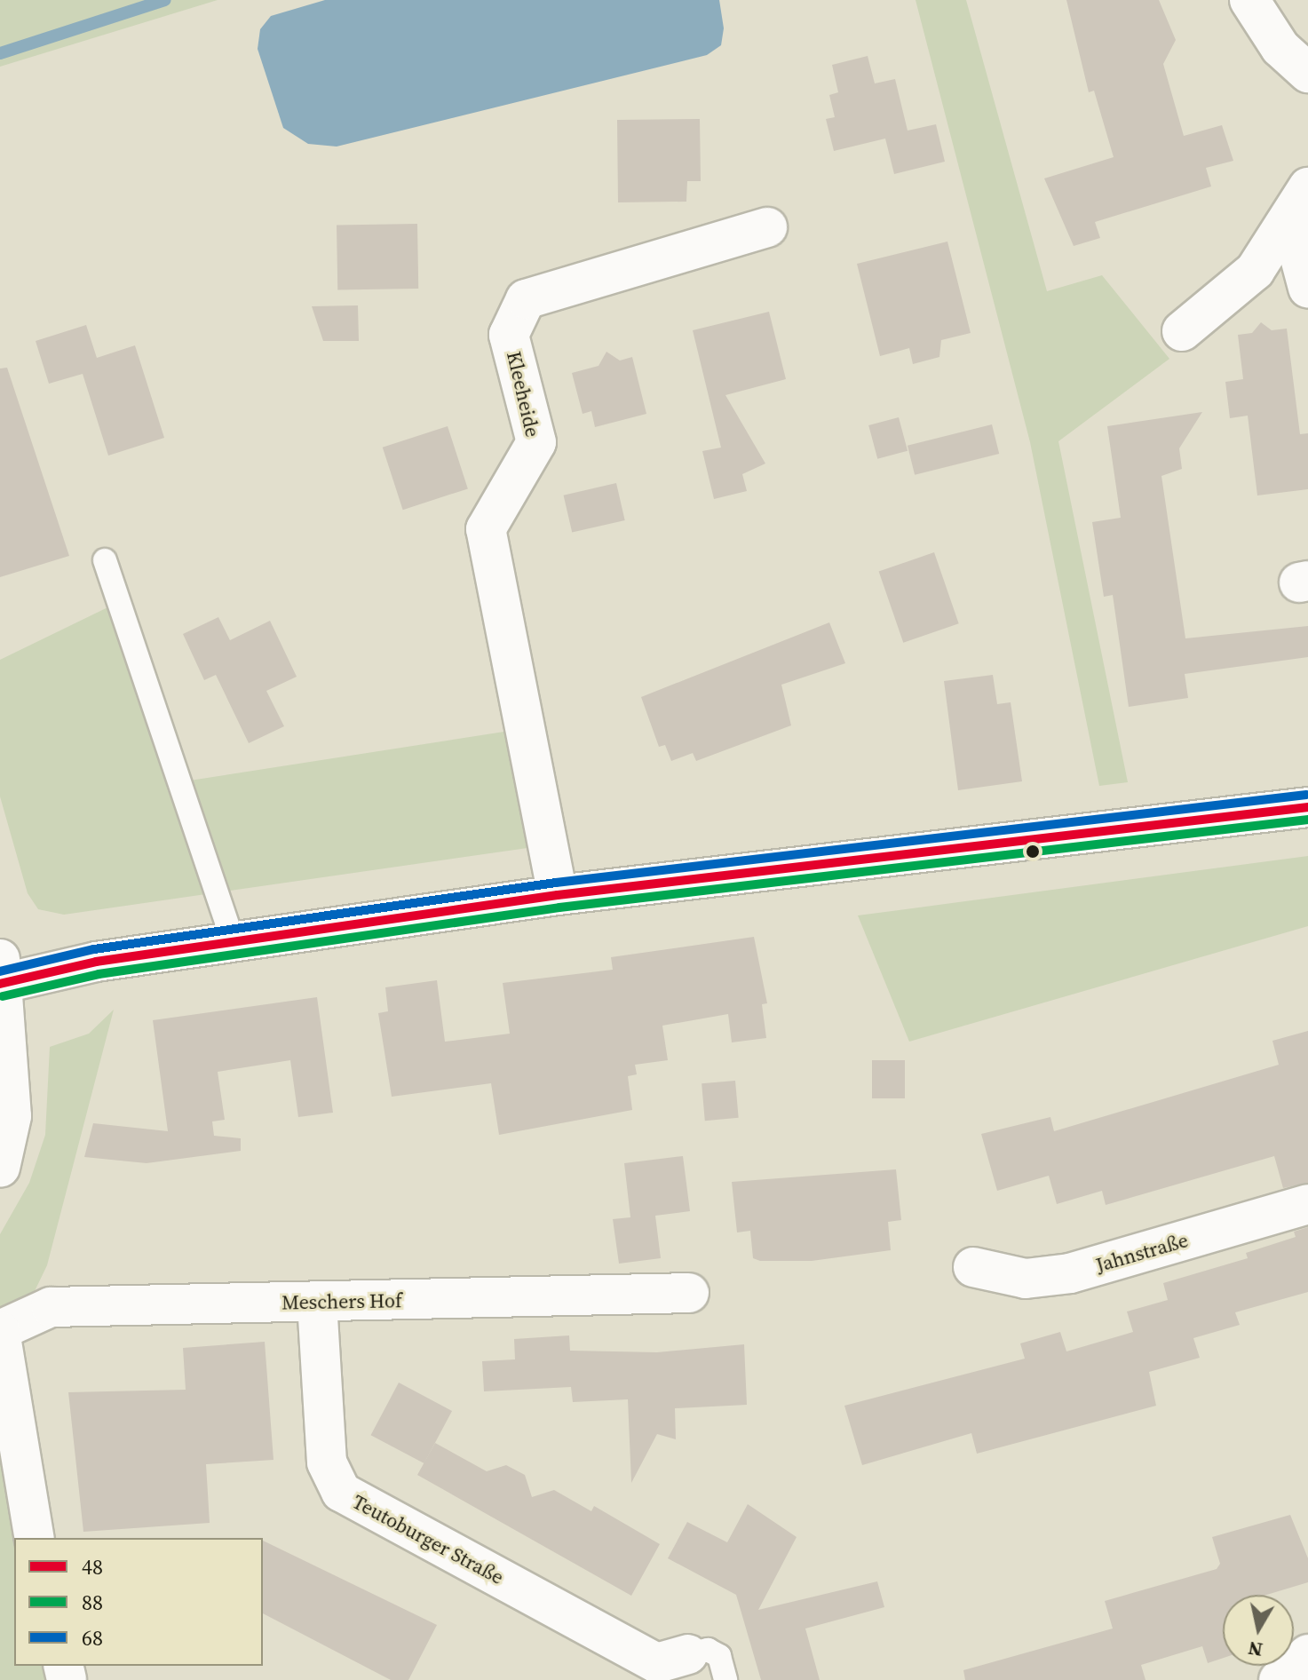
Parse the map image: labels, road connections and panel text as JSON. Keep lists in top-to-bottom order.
{
  "streets": {
    "street": [
      "Kleeheide",
      "Jahnstraße",
      "Meschers Hof",
      "Teutoburger Straße"
    ]
  },
  "crossings": [
    ["Meschers Hof", "Teutoburger Straße"]
  ],
  "lines": ["transit line 68", "transit line 48", "transit line 88"],
  "legend": ["48", "88", "68"],
  "north": "bottom"
}
